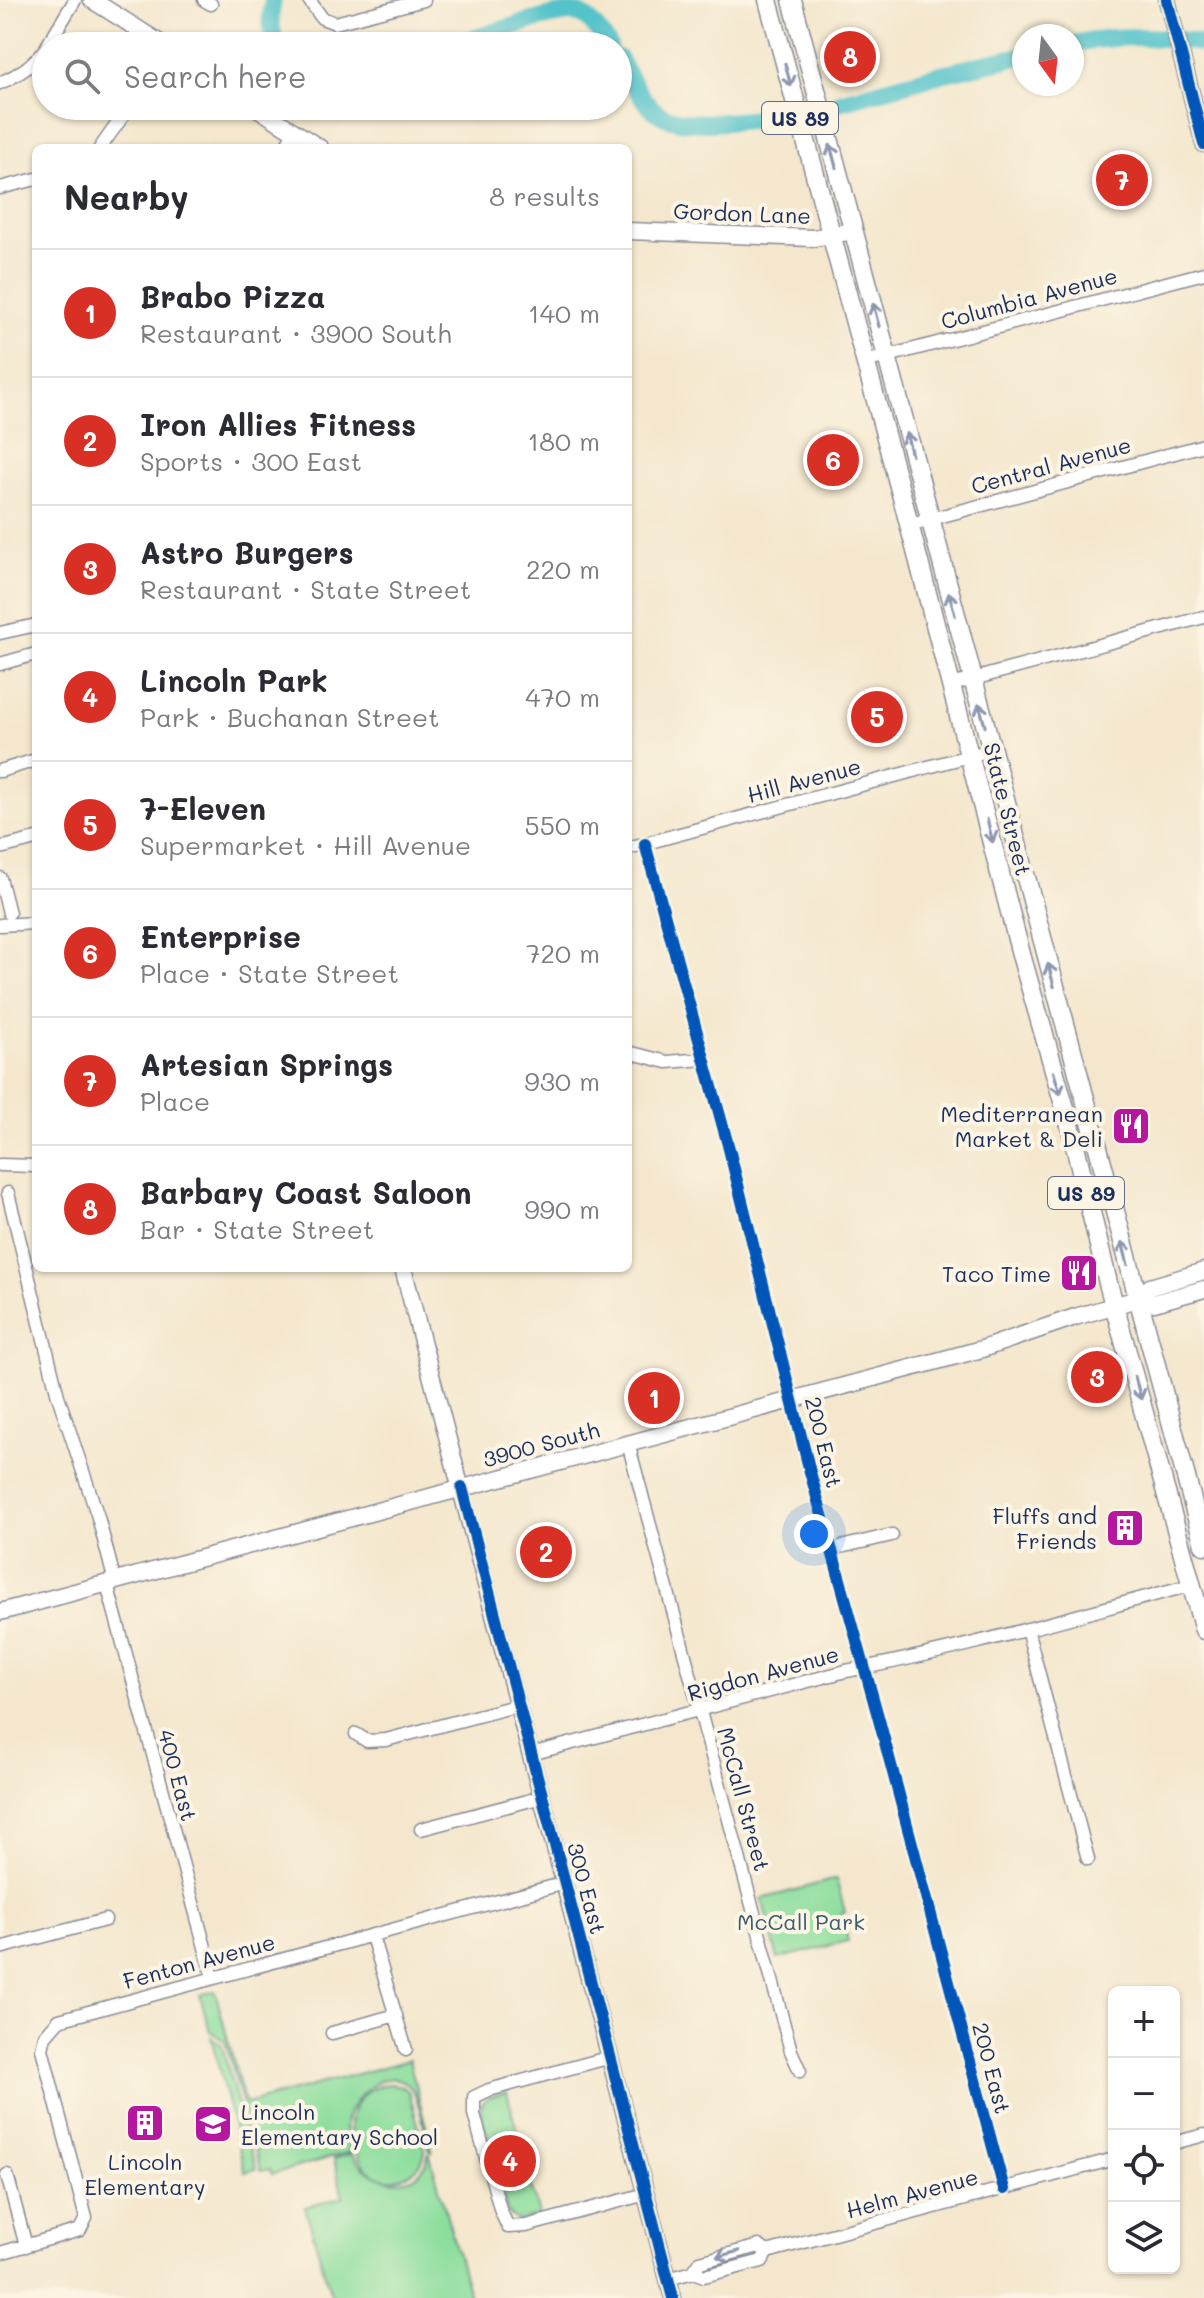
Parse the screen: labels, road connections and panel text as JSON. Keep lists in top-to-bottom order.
{
  "streets": {
    "main road": ["US 89", "State Street"],
    "street": [
      "Gordon Lane",
      "Columbia Avenue",
      "Central Avenue",
      "Hill Avenue",
      "200 East",
      "3900 South",
      "Rigdon Avenue",
      "400 East",
      "McCall Street",
      "300 East",
      "Fenton Avenue",
      "Helm Avenue"
    ]
  },
  "crossings": [
    ["Gordon Lane", "State Street"],
    ["Columbia Avenue", "State Street"],
    ["Central Avenue", "State Street"],
    ["Hill Avenue", "State Street"],
    ["Hill Avenue", "200 East"],
    ["State Street", "3900 South"],
    ["State Street", "Rigdon Avenue"],
    ["200 East", "3900 South"],
    ["200 East", "Rigdon Avenue"],
    ["200 East", "Helm Avenue"],
    ["3900 South", "400 East"],
    ["3900 South", "McCall Street"],
    ["3900 South", "300 East"],
    ["Rigdon Avenue", "McCall Street"],
    ["Rigdon Avenue", "300 East"],
    ["400 East", "Fenton Avenue"],
    ["300 East", "Fenton Avenue"],
    ["300 East", "Helm Avenue"]
  ],
  "parks": ["McCall Park"],
  "places": {
    "restaurant": ["Mediterranean Market & Deli", "Taco Time"],
    "building": ["Fluffs and Friends", "Lincoln Elementary"],
    "school or university": ["Lincoln Elementary School"]
  },
  "north": "bottom",
  "page": {
    "pins": [
      "8",
      "7",
      "6",
      "5",
      "3",
      "1",
      "2",
      "4"
    ],
    "search": "Search here",
    "heading": ["Nearby", "8 results"],
    "list": [
      {
        "mark": "1",
        "name": "Brabo Pizza",
        "note": "Restaurant · 3900 South",
        "value": "140 m"
      },
      {
        "mark": "2",
        "name": "Iron Allies Fitness",
        "note": "Sports · 300 East",
        "value": "180 m"
      },
      {
        "mark": "3",
        "name": "Astro Burgers",
        "note": "Restaurant · State Street",
        "value": "220 m"
      },
      {
        "mark": "4",
        "name": "Lincoln Park",
        "note": "Park · Buchanan Street",
        "value": "470 m"
      },
      {
        "mark": "5",
        "name": "7-Eleven",
        "note": "Supermarket · Hill Avenue",
        "value": "550 m"
      },
      {
        "mark": "6",
        "name": "Enterprise",
        "note": "Place · State Street",
        "value": "720 m"
      },
      {
        "mark": "7",
        "name": "Artesian Springs",
        "note": "Place",
        "value": "930 m"
      },
      {
        "mark": "8",
        "name": "Barbary Coast Saloon",
        "note": "Bar · State Street",
        "value": "990 m"
      }
    ],
    "map_buttons": ["+", "−"]
  }
}
